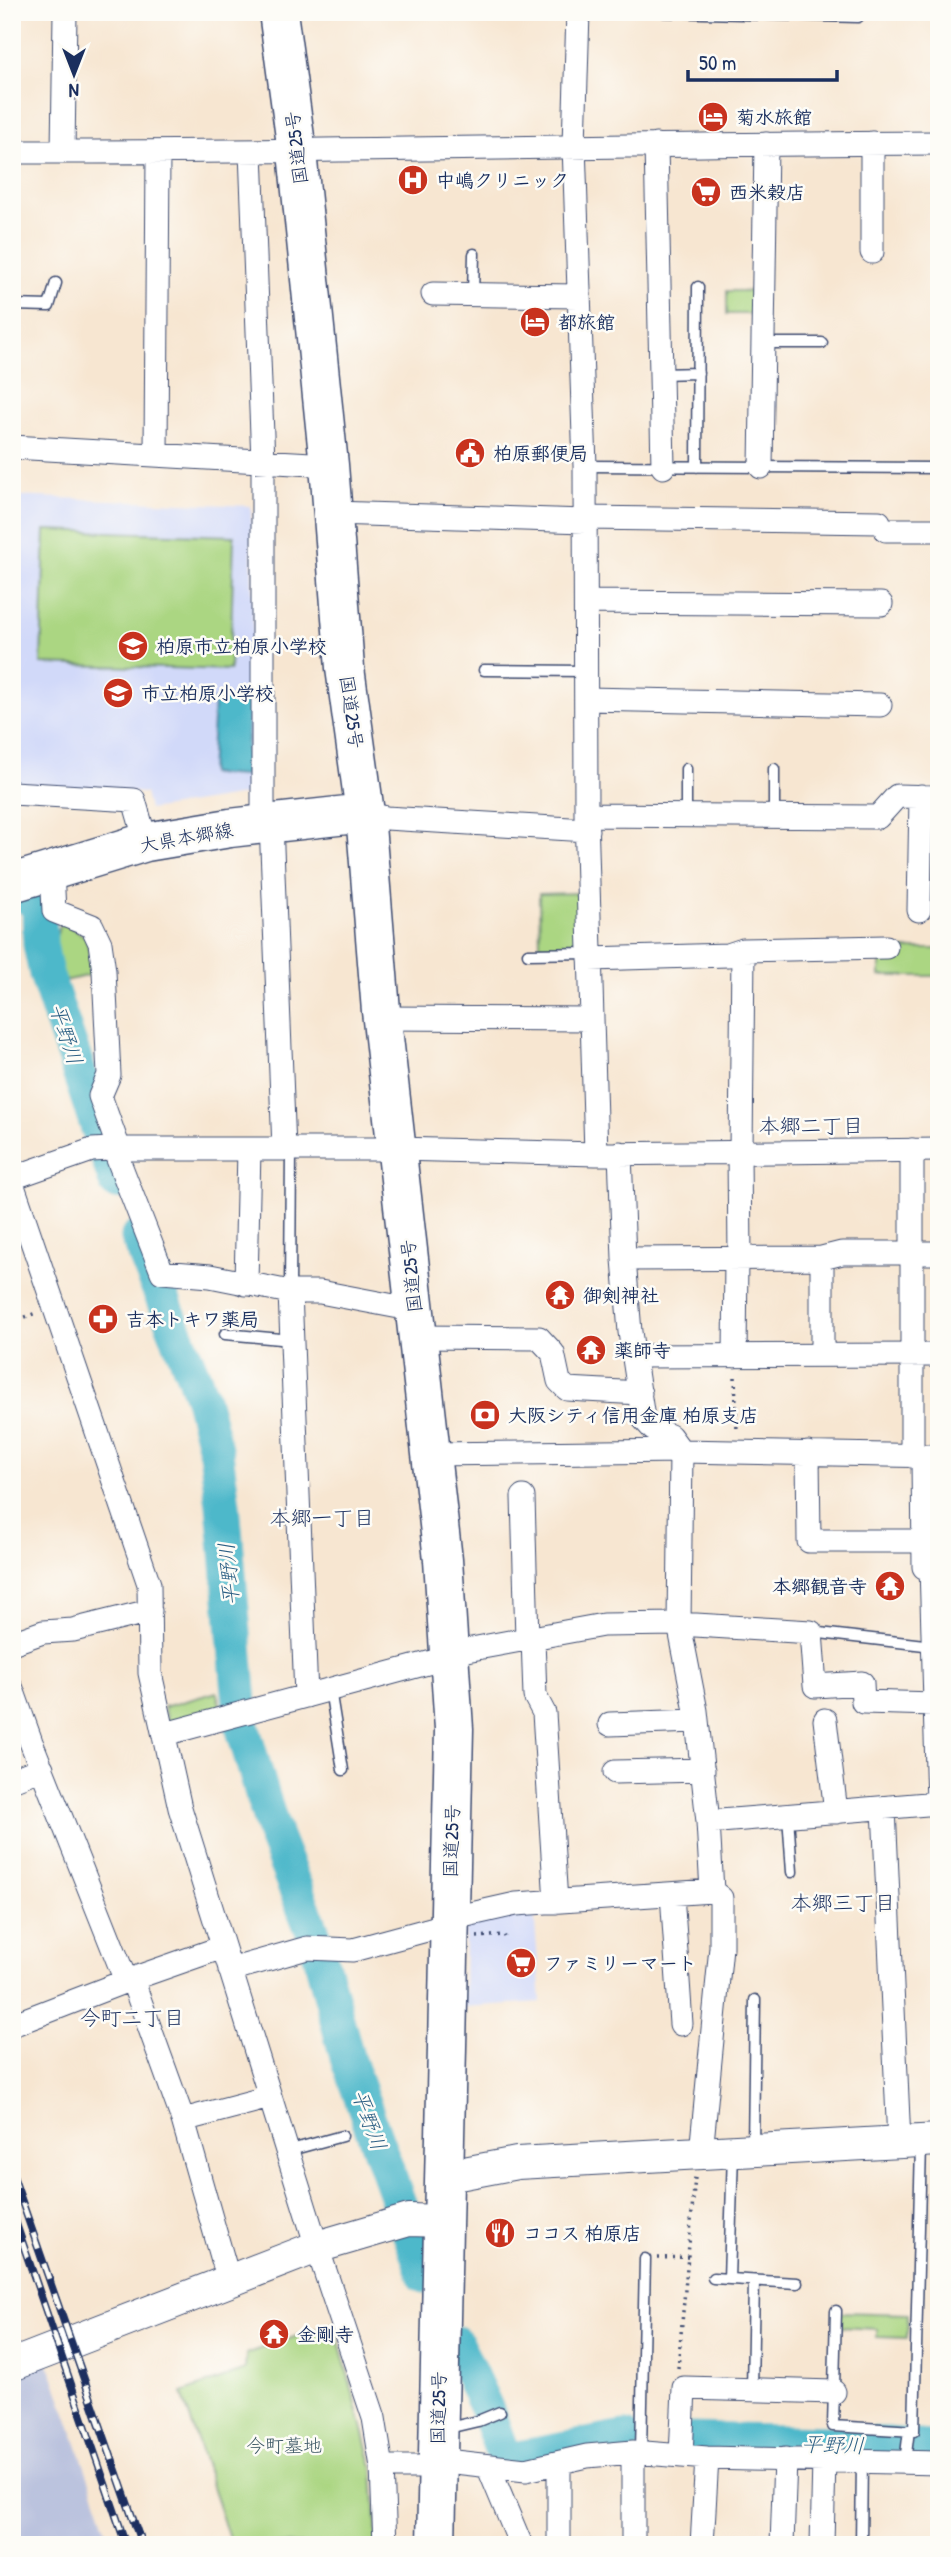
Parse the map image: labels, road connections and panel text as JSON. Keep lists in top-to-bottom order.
{
  "streets": {
    "highway": ["国道25号", "大県本郷線"]
  },
  "crossings": [
    ["国道25号", "大県本郷線"]
  ],
  "districts": [
    "本郷二丁目",
    "本郷一丁目",
    "本郷三丁目",
    "今町二丁目"
  ],
  "water": ["平野川"],
  "parks": ["今町墓地"],
  "places": {
    "hotel": ["菊水旅館", "都旅館"],
    "hospital": ["中嶋クリニック"],
    "supermarket": ["西米穀店", "ファミリーマート"],
    "public building": ["柏原郵便局"],
    "school or university": ["柏原市立柏原小学校", "市立柏原小学校"],
    "temple": [
      "御剣神社",
      "薬師寺",
      "本郷観音寺",
      "金剛寺"
    ],
    "pharmacy": ["吉本トキワ薬局"],
    "bank": ["大阪シティ信用金庫 柏原支店"],
    "restaurant": ["ココス 柏原店"]
  },
  "scale_bar": "50 m",
  "north": "bottom"
}
